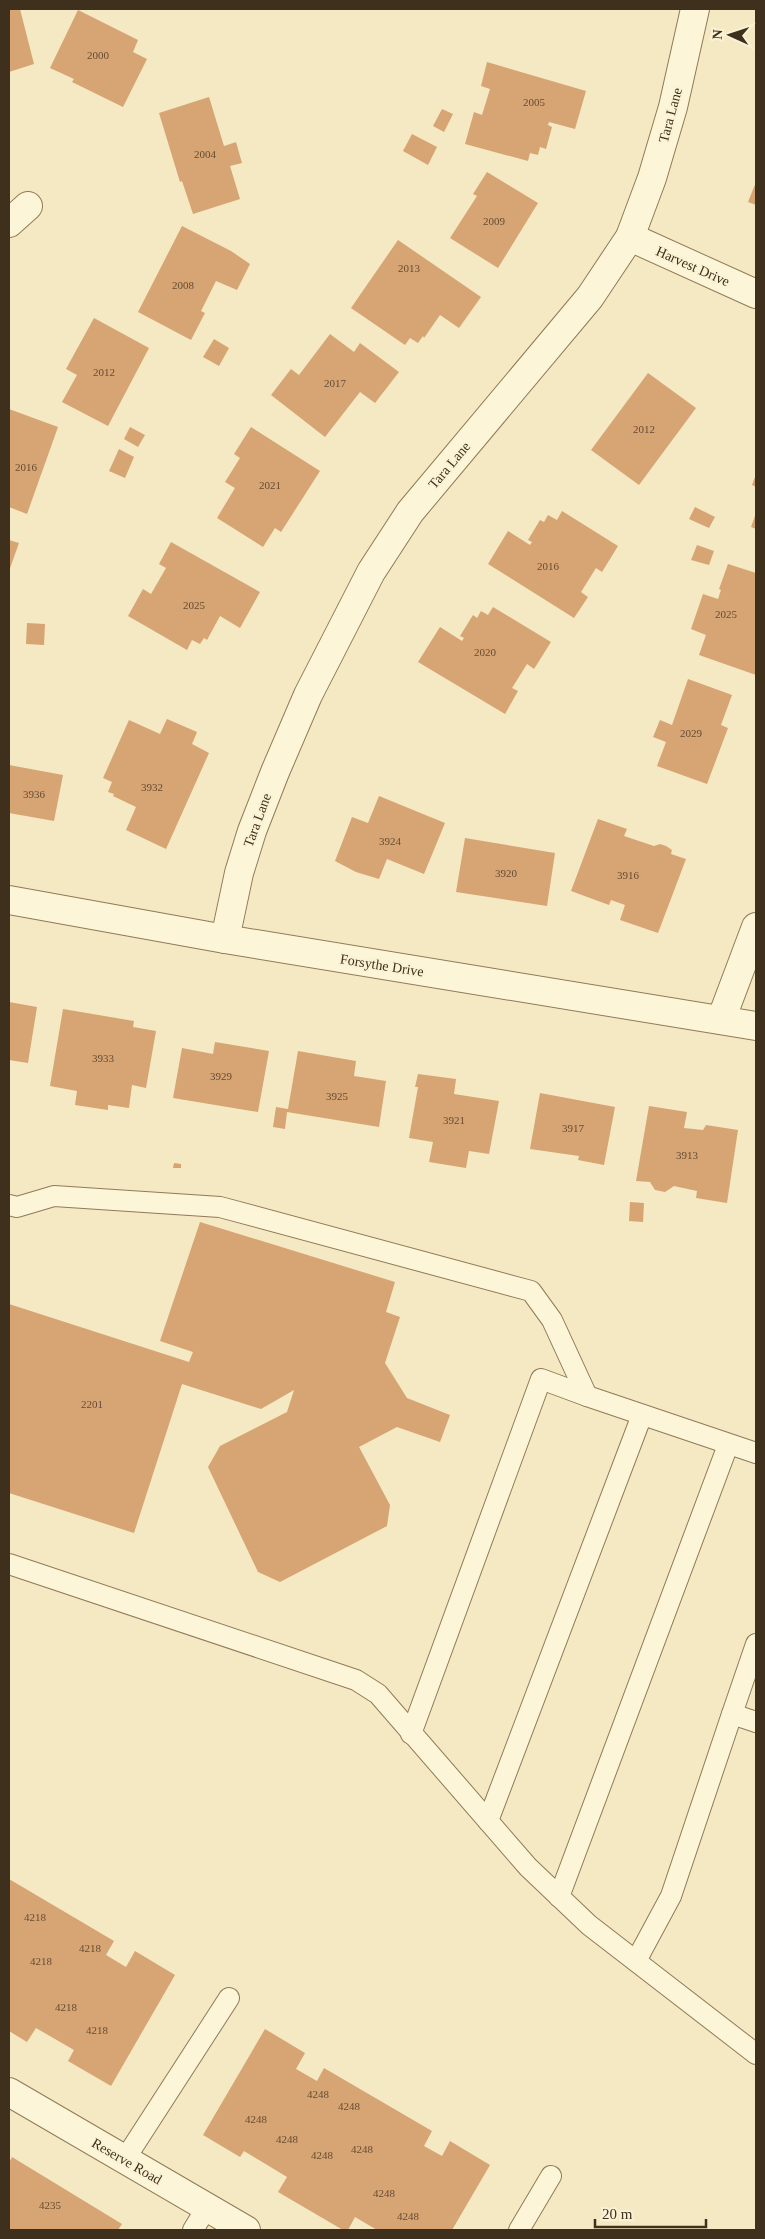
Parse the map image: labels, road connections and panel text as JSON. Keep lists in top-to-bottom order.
{
  "streets": {
    "street": [
      "Tara Lane",
      "Harvest Drive",
      "Forsythe Drive",
      "Reserve Road"
    ]
  },
  "crossings": [
    ["Tara Lane", "Harvest Drive"],
    ["Tara Lane", "Forsythe Drive"]
  ],
  "house_numbers": [
    "2000",
    "2005",
    "2004",
    "2009",
    "2013",
    "2008",
    "2012",
    "2017",
    "2012",
    "2016",
    "2021",
    "2016",
    "2025",
    "2025",
    "2020",
    "2029",
    "3932",
    "3936",
    "3924",
    "3920",
    "3916",
    "3933",
    "3929",
    "3925",
    "3921",
    "3917",
    "3913",
    "2201",
    "4218",
    "4218",
    "4218",
    "4218",
    "4218",
    "4248",
    "4248",
    "4248",
    "4248",
    "4248",
    "4248",
    "4248",
    "4235",
    "4248"
  ],
  "scale_bar": "20 m",
  "north": "left"
}
